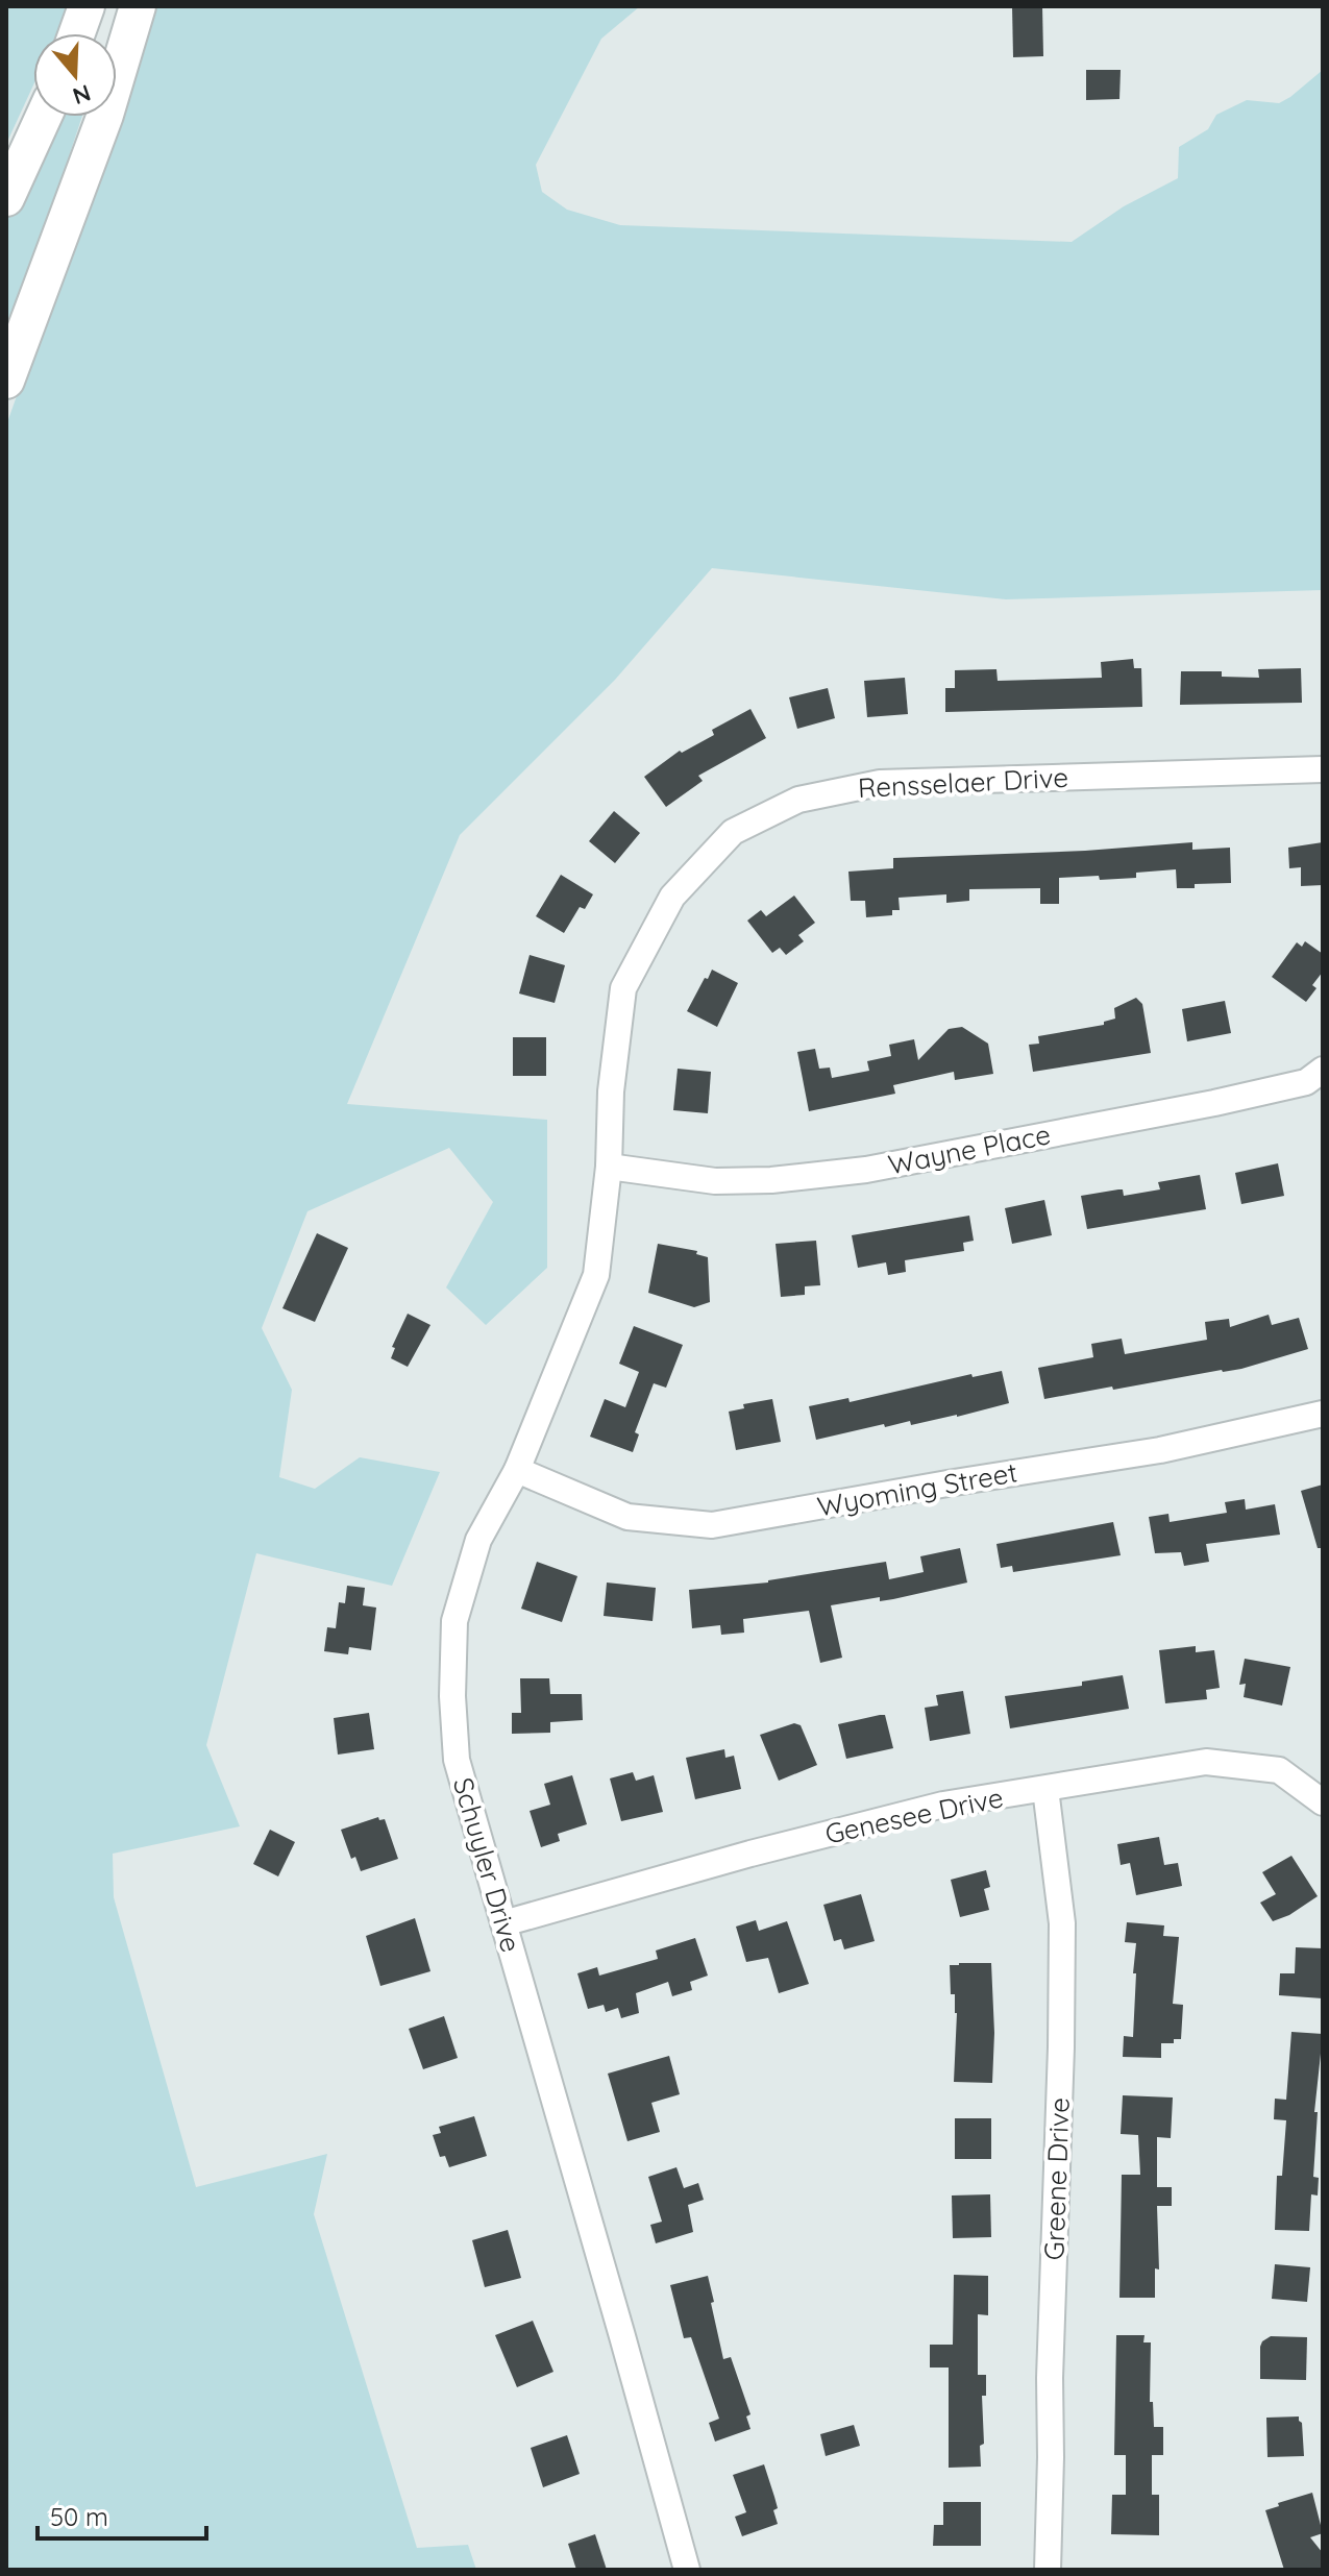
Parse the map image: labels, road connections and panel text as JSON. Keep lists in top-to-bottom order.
{
  "streets": {
    "street": [
      "Rensselaer Drive",
      "Wayne Place",
      "Wyoming Street",
      "Genesee Drive",
      "Schuyler Drive",
      "Greene Drive"
    ]
  },
  "crossings": [
    ["Rensselaer Drive", "Wayne Place"],
    ["Rensselaer Drive", "Schuyler Drive"],
    ["Wayne Place", "Schuyler Drive"],
    ["Wyoming Street", "Schuyler Drive"],
    ["Genesee Drive", "Schuyler Drive"],
    ["Genesee Drive", "Greene Drive"]
  ],
  "scale_bar": "50 m",
  "north": "bottom"
}
